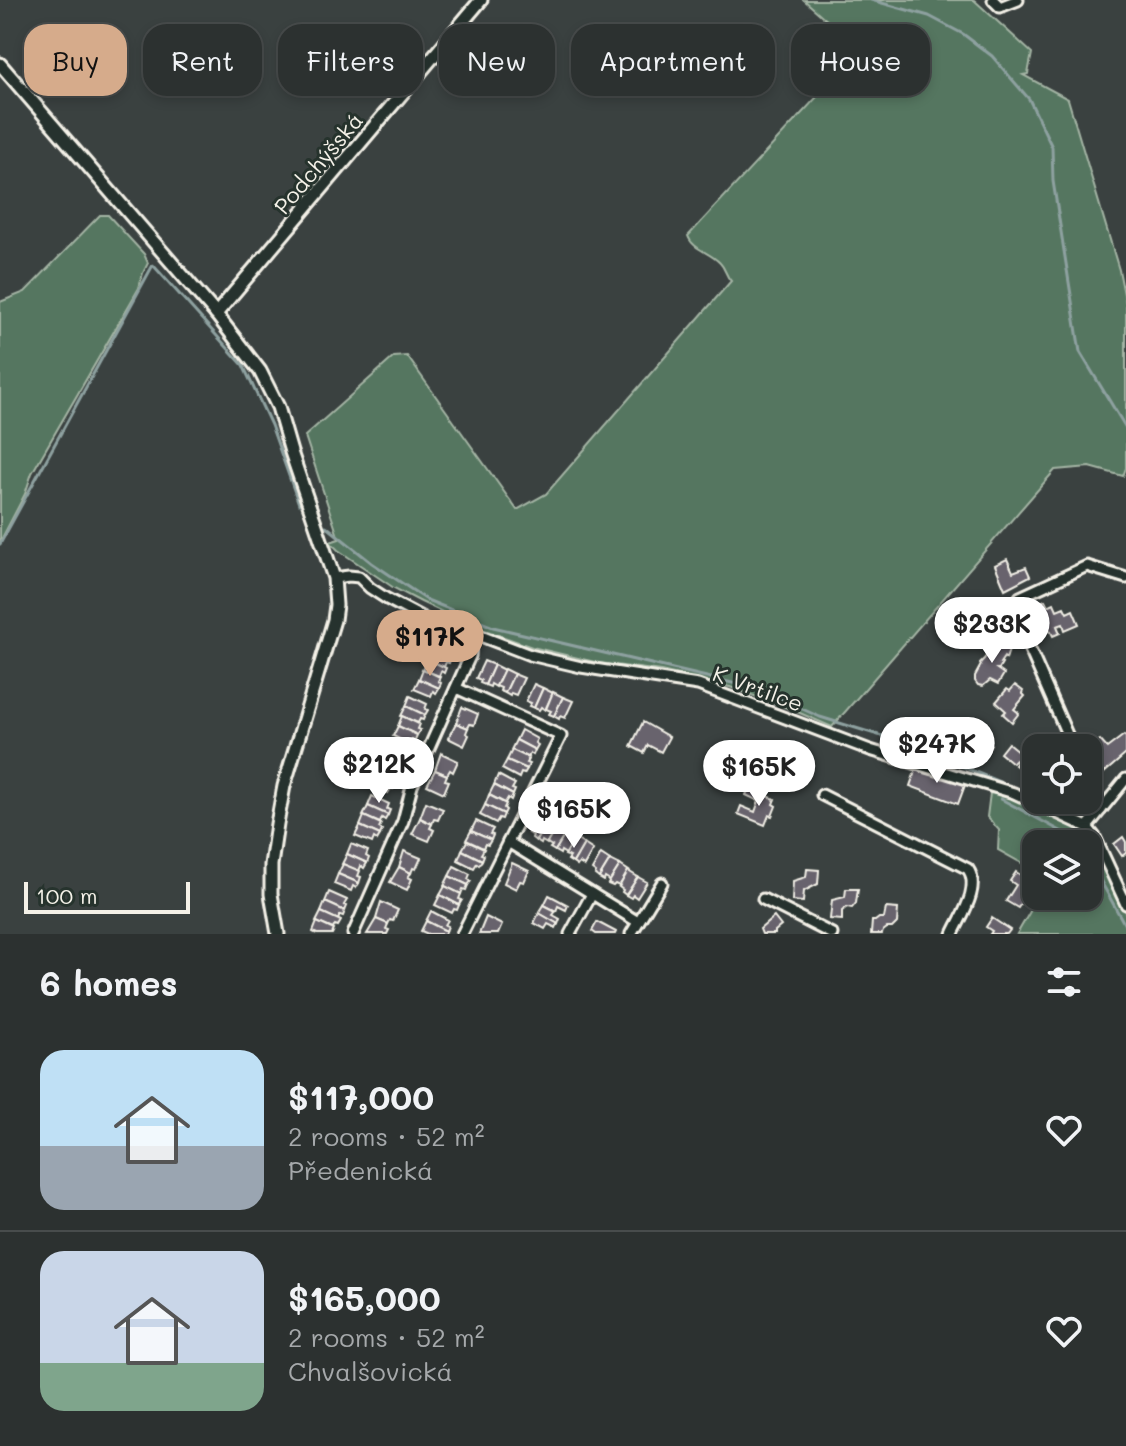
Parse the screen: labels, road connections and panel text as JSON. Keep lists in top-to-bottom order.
{
  "streets": {
    "street": ["Podchýšská", "K Vrtilce"]
  },
  "scale_bar": "100 m",
  "page": {
    "chip": [
      "Buy",
      "Rent",
      "Filters",
      "New",
      "Apartment",
      "House"
    ],
    "price": [
      "$233K",
      "$117K",
      "$247K",
      "$212K",
      "$165K",
      "$165K"
    ],
    "scale": "100 m",
    "heading": "6 homes",
    "list": [
      {
        "name": "$117,000",
        "note": "2 rooms · 52 m² · Předenická"
      },
      {
        "name": "$165,000",
        "note": "2 rooms · 52 m² · Chvalšovická"
      }
    ]
  }
}
